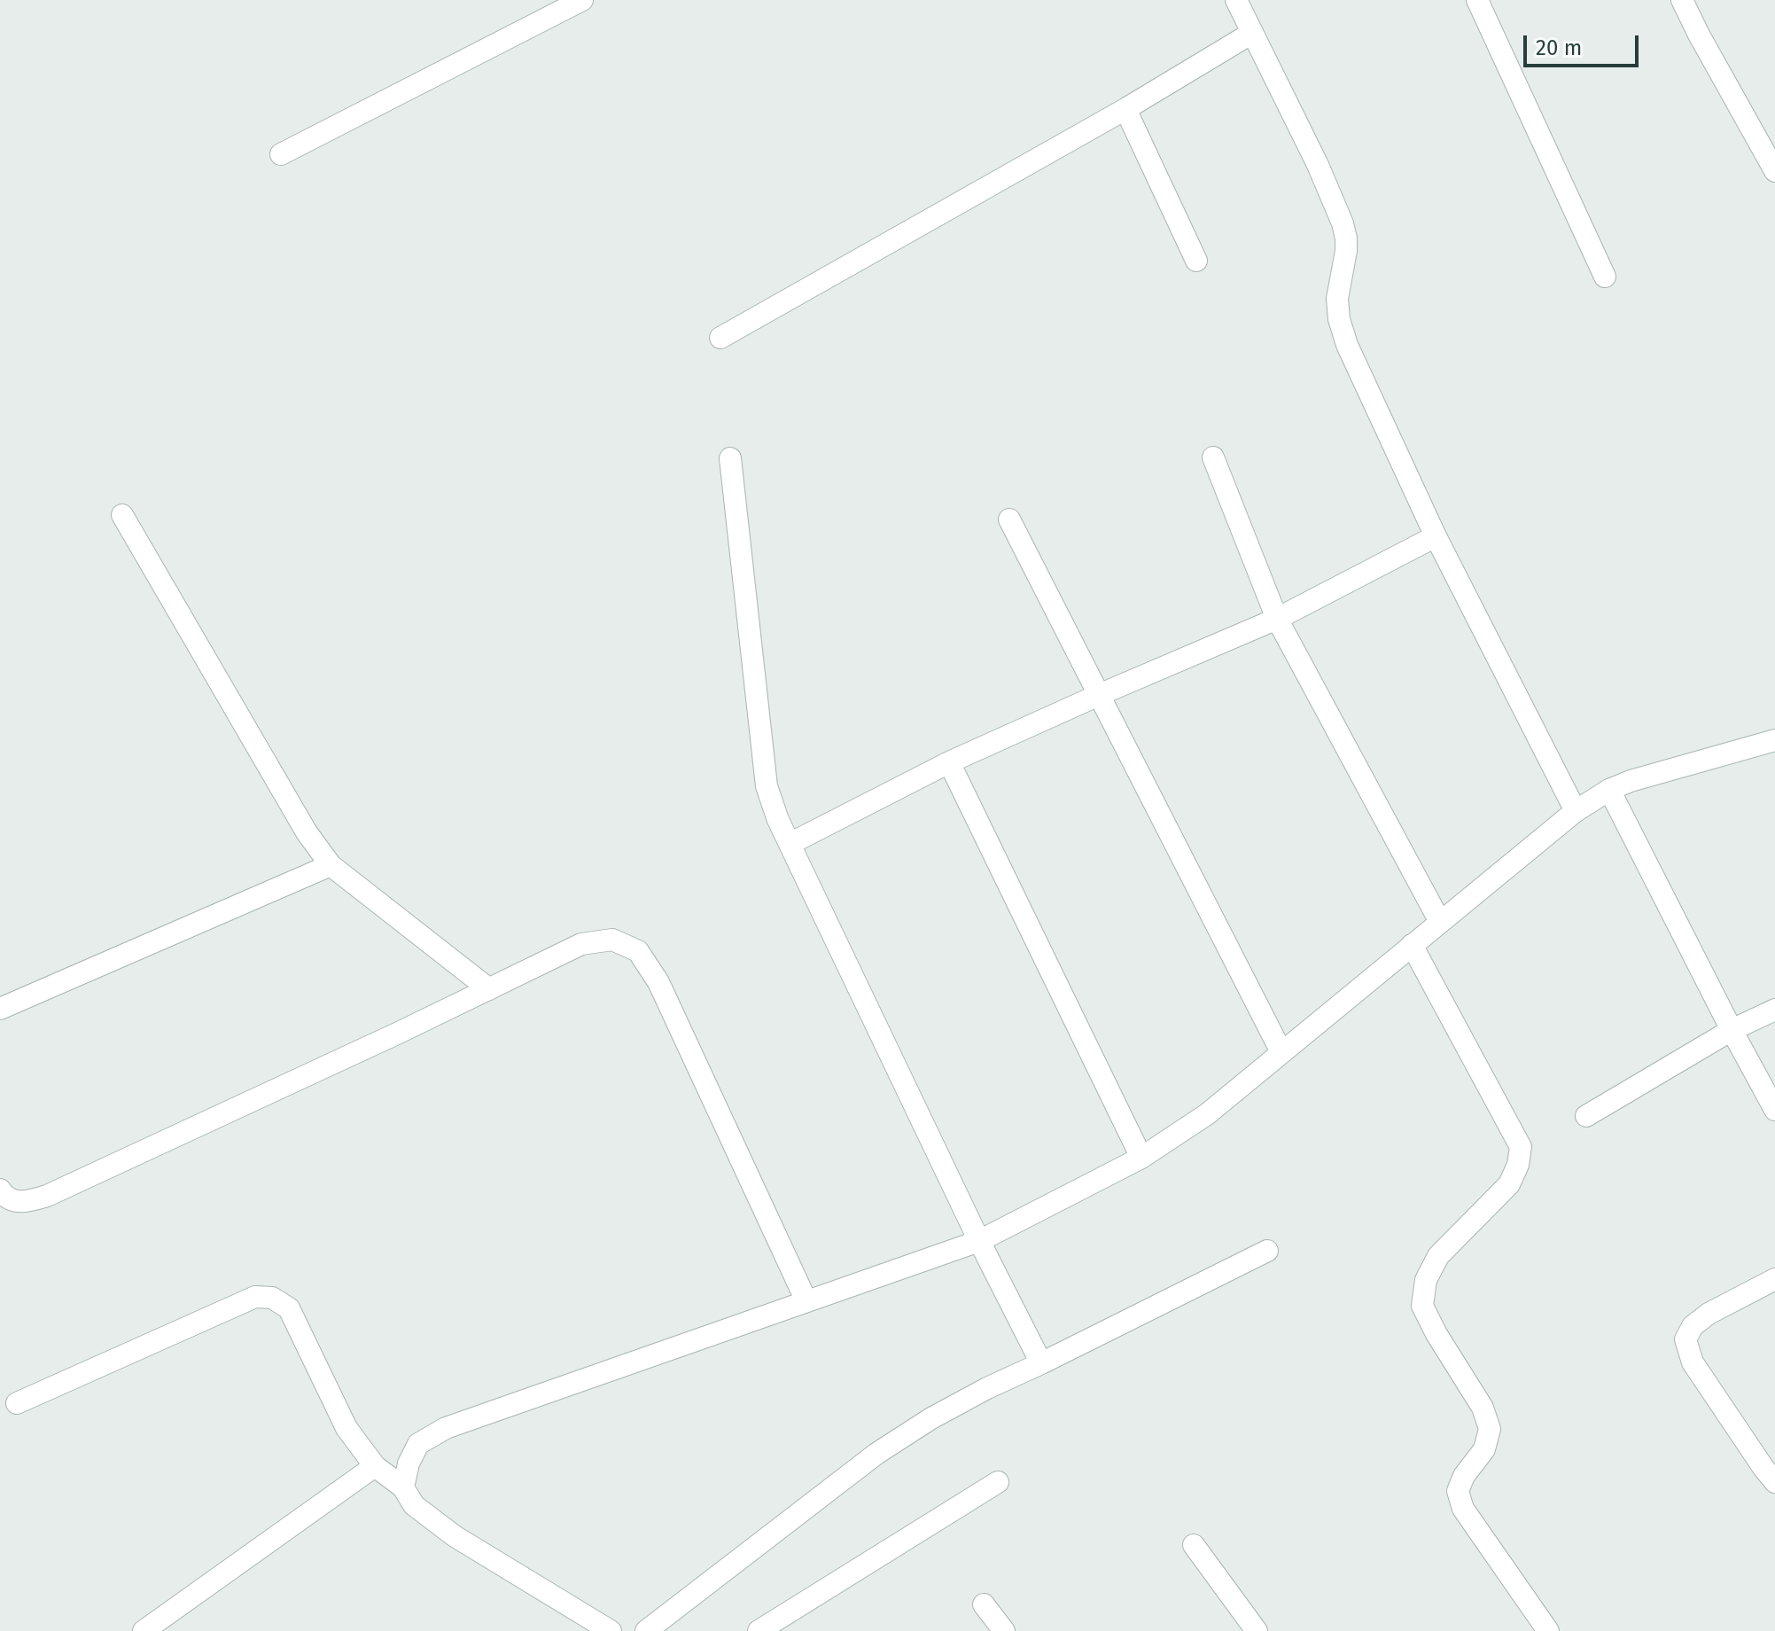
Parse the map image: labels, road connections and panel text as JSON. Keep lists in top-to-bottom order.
{
  "scale_bar": "20 m"
}
